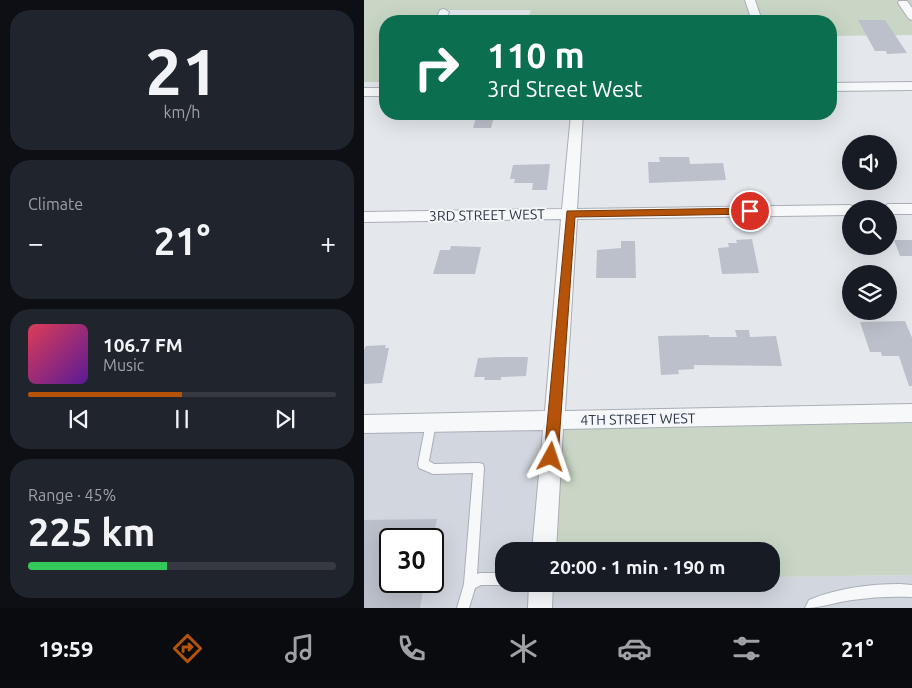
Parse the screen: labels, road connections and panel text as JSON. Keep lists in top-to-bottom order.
{
  "streets": {
    "street": ["3RD STREET WEST", "4TH STREET WEST"]
  },
  "page": {
    "tile": [
      ["21", "km/h"],
      "Climate",
      ["Range · 45%", "225 km"]
    ],
    "turn": ["110 m", "3rd Street West"],
    "heat": ["−", "21°", "+"],
    "song": ["106.7 FM", "Music"],
    "limit": "30",
    "trip": "20:00 · 1 min · 190 m",
    "tabs": ["19:59", "21°"]
  }
}
